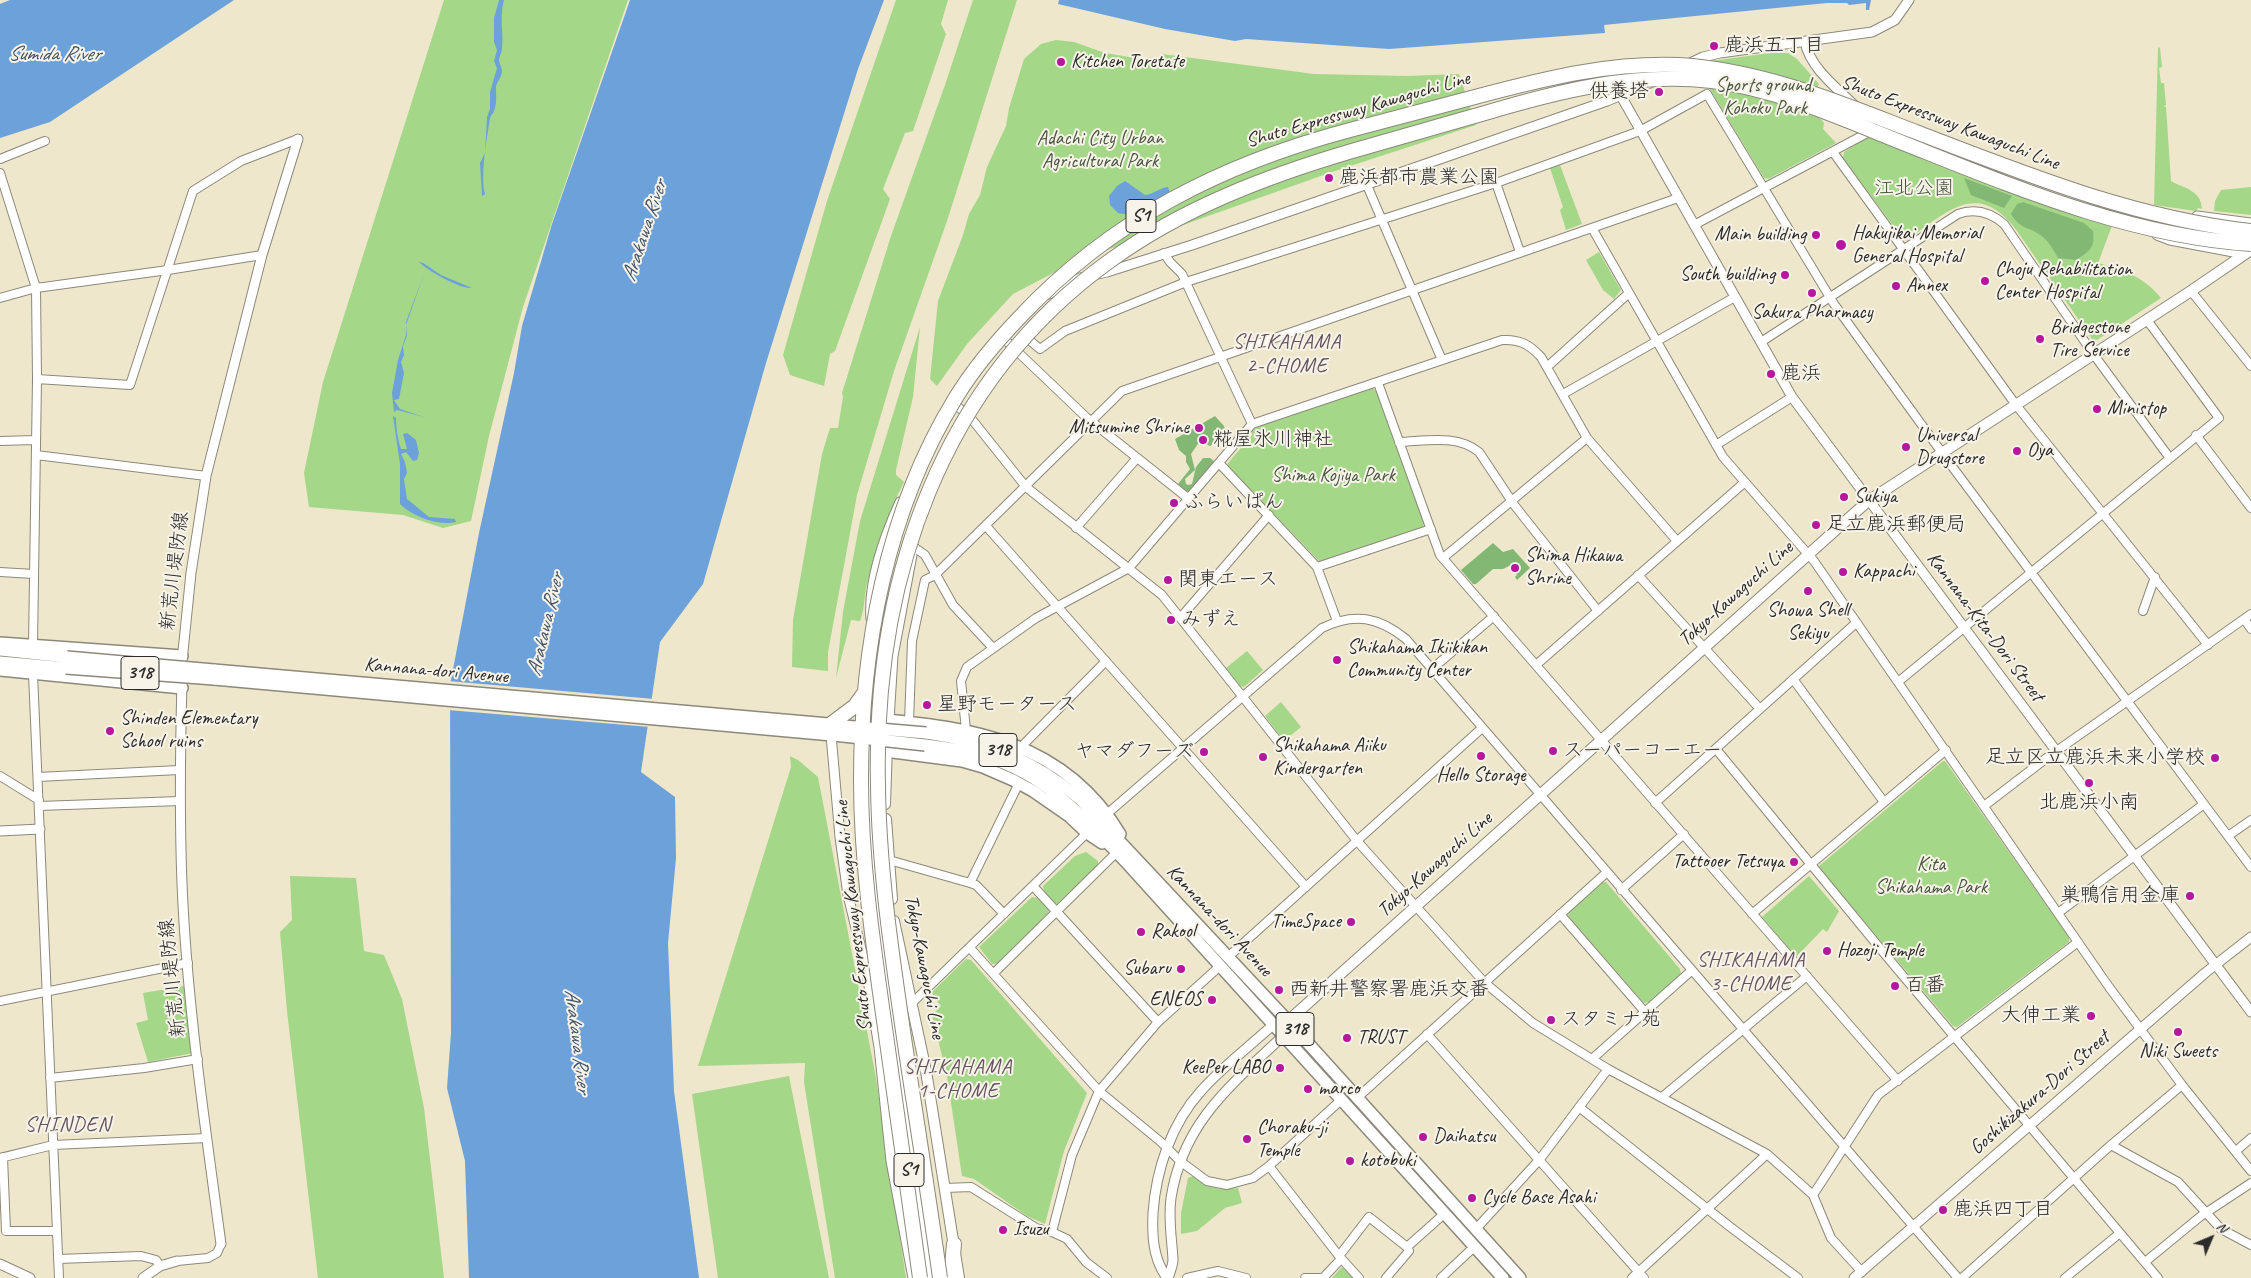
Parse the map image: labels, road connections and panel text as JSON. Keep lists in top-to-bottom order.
{
  "streets": {
    "highway": ["Shuto Expressway Kawaguchi Line", "S1"],
    "main road": ["Tokyo-Kawaguchi Line", "Kannana-dori Avenue", "318"],
    "street": ["新荒川堤防線", "Kannana-Kita-Dori Street", "Goshikizakura-Dori Street"]
  },
  "crossings": [
    ["Shuto Expressway Kawaguchi Line", "Tokyo-Kawaguchi Line"],
    ["S1", "Tokyo-Kawaguchi Line"],
    ["Tokyo-Kawaguchi Line", "Kannana-Kita-Dori Street"],
    ["Tokyo-Kawaguchi Line", "Kannana-dori Avenue"],
    ["Tokyo-Kawaguchi Line", "318"],
    ["Kannana-Kita-Dori Street", "Goshikizakura-Dori Street"],
    ["Kannana-dori Avenue", "318"]
  ],
  "districts": [
    "SHIKAHAMA 2-CHOME",
    "SHIKAHAMA 3-CHOME",
    "SHIKAHAMA 1-CHOME",
    "SHINDEN"
  ],
  "water": ["Sumida River", "Arakawa River"],
  "parks": [
    "Sports ground, Kohoku Park",
    "Adachi City Urban Agricultural Park",
    "江北公園",
    "Shima Kojiya Park",
    "Kita Shikahama Park"
  ],
  "places": [
    "鹿浜五丁目",
    "Kitchen Toretate",
    "供養塔",
    "鹿浜都市農業公園",
    "Main building",
    "Hakujikai Memorial General Hospital",
    "South building",
    "Choju Rehabilitation Center Hospital",
    "Annex",
    "Sakura Pharmacy",
    "Bridgestone Tire Service",
    "鹿浜",
    "Ministop",
    "Mitsumine Shrine",
    "糀屋氷川神社",
    "Universal Drugstore",
    "Oya",
    "Sukiya",
    "ふらいぱん",
    "足立鹿浜郵便局",
    "Shima Hikawa Shrine",
    "Kappachi",
    "関東エース",
    "Showa Shell Sekiyu",
    "みずえ",
    "Shikahama Ikiikikan Community Center",
    "星野モータース",
    "Shinden Elementary School ruins",
    "スーパーコーエー",
    "ヤマダフーズ",
    "Hello Storage",
    "Shikahama Aiiku Kindergarten",
    "足立区立鹿浜未来小学校",
    "北鹿浜小南",
    "Tattooer Tetsuya",
    "巣鴨信用金庫",
    "TimeSpace",
    "Rakool",
    "Hozoji Temple",
    "Subaru",
    "百番",
    "西新井警察署鹿浜交番",
    "ENEOS",
    "大伸工業",
    "スタミナ苑",
    "Niki Sweets",
    "TRUST",
    "KeePer LABO",
    "marco",
    "Daihatsu",
    "Choraku-ji Temple",
    "kotobuki",
    "Cycle Base Asahi",
    "鹿浜四丁目",
    "Isuzu"
  ],
  "north": "top right"
}
